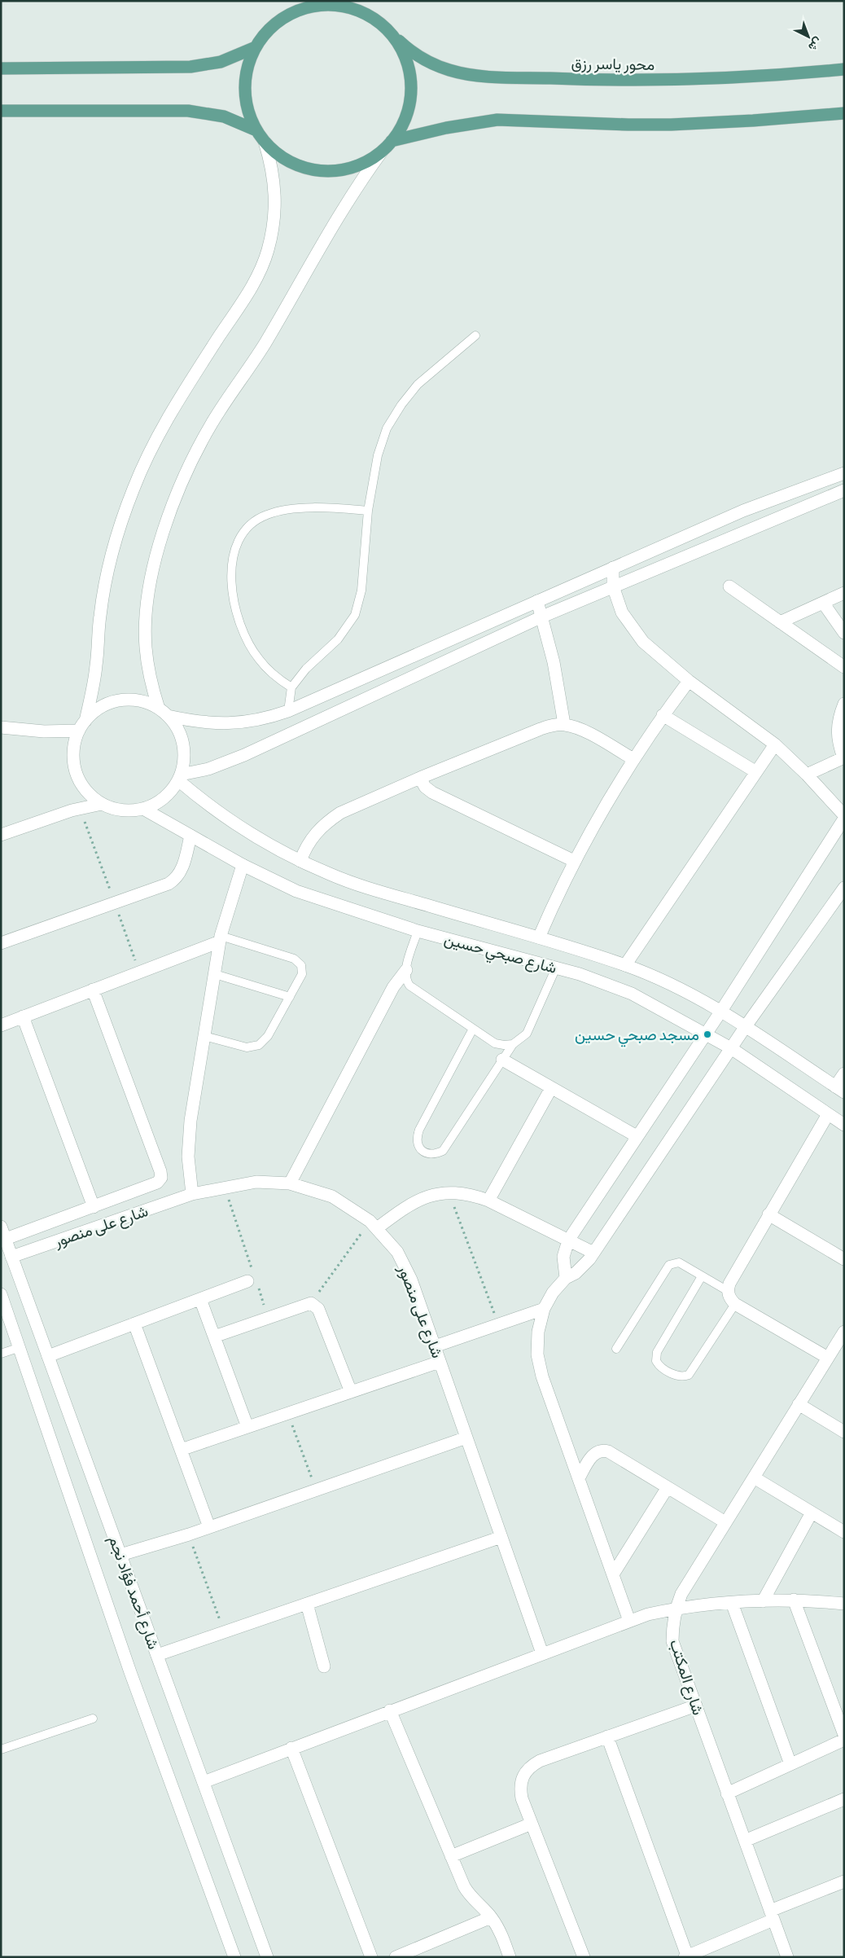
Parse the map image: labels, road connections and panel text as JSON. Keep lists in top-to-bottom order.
{
  "streets": {
    "main road": ["محور ياسر رزق"],
    "street": [
      "شارع صبحي حسين",
      "شارع على منصور",
      "شارع أحمد فؤاد نجم",
      "شارع المكتب"
    ]
  },
  "crossings": [
    ["شارع على منصور", "شارع أحمد فؤاد نجم"]
  ],
  "places": ["مسجد صبحي حسين"],
  "north": "bottom right"
}
